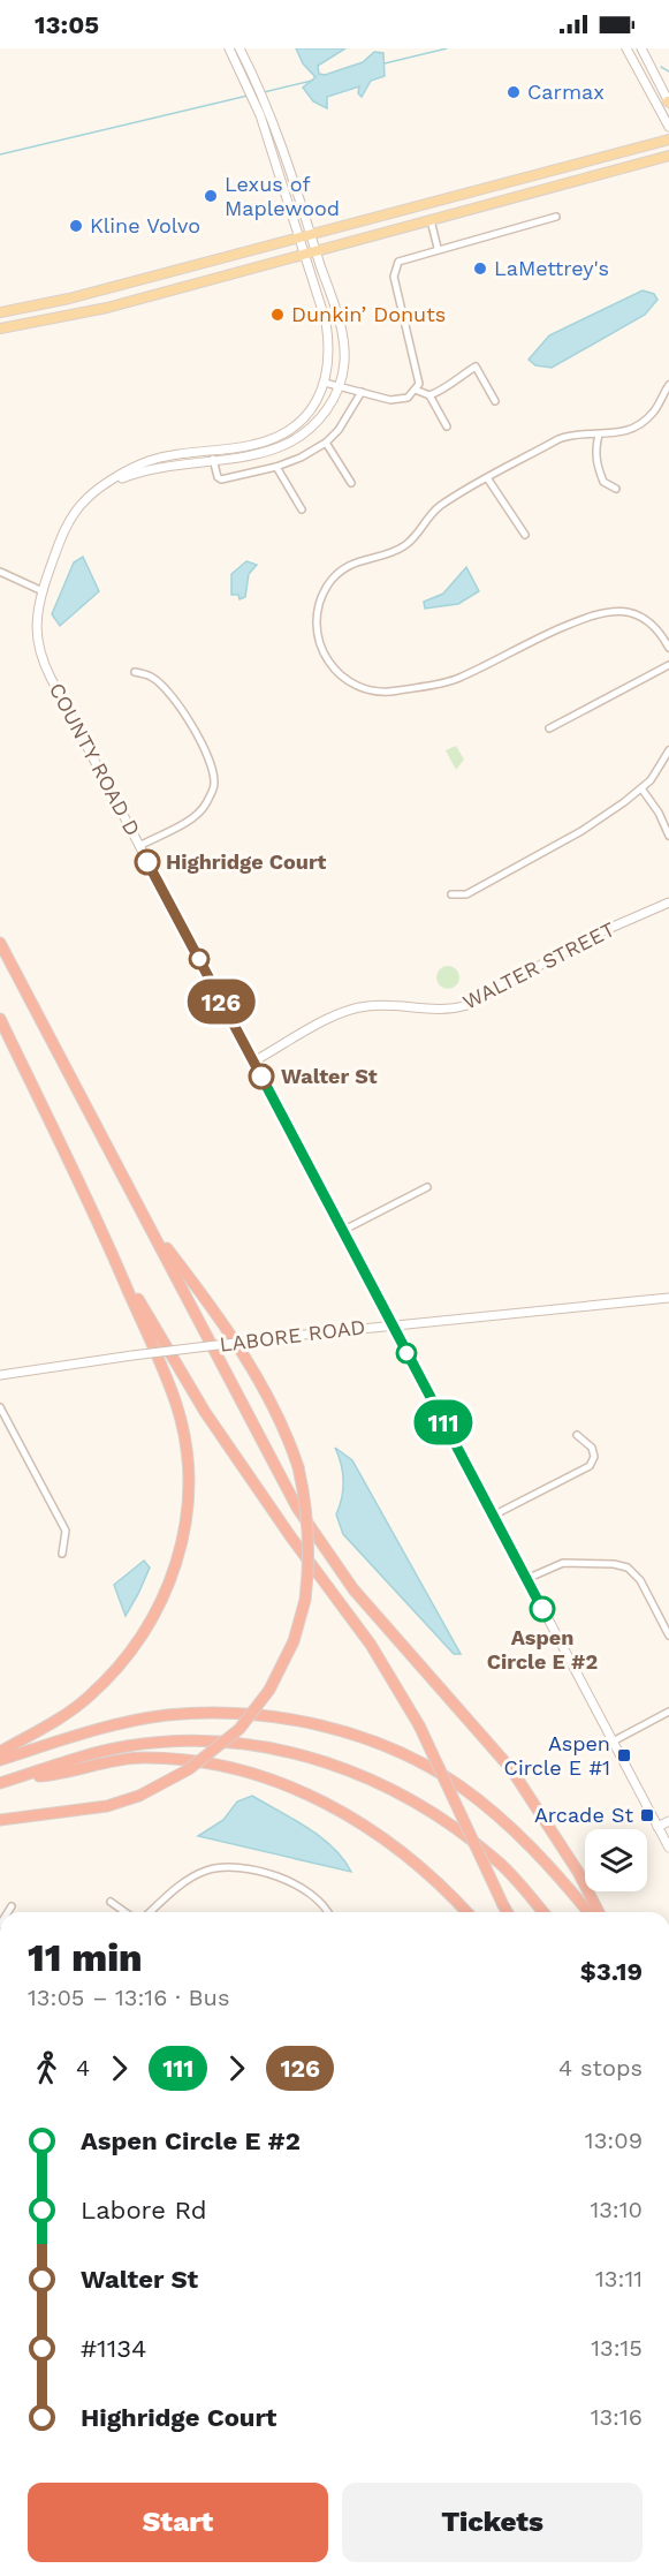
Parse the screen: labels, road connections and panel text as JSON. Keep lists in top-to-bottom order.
{
  "streets": {
    "street": ["COUNTY ROAD D", "WALTER STREET", "LABORE ROAD"]
  },
  "crossings": [
    ["COUNTY ROAD D", "WALTER STREET"],
    ["COUNTY ROAD D", "LABORE ROAD"]
  ],
  "places": {
    "other": [
      "Carmax",
      "Lexus of Maplewood",
      "Kline Volvo",
      "LaMettrey's",
      "Dunkin’ Donuts",
      "Highridge Court",
      "Walter St",
      "Aspen Circle E #2"
    ],
    "transit": ["Aspen Circle E #1", "Arcade St"]
  },
  "lines": ["bus line 126", "bus line 111"],
  "page": {
    "status": "13:05",
    "on_map": ["111", "126"],
    "heading": ["11 min", "13:05 – 13:16 · Bus", "$3.19"],
    "legs": [
      "4",
      "111",
      "126",
      "4 stops"
    ],
    "list": [
      {
        "name": "Aspen Circle E #2",
        "value": "13:09"
      },
      {
        "name": "Labore Rd",
        "value": "13:10"
      },
      {
        "name": "Walter St",
        "value": "13:11"
      },
      {
        "name": "#1134",
        "value": "13:15"
      },
      {
        "name": "Highridge Court",
        "value": "13:16"
      }
    ],
    "buttons": ["Start", "Tickets"]
  }
}
